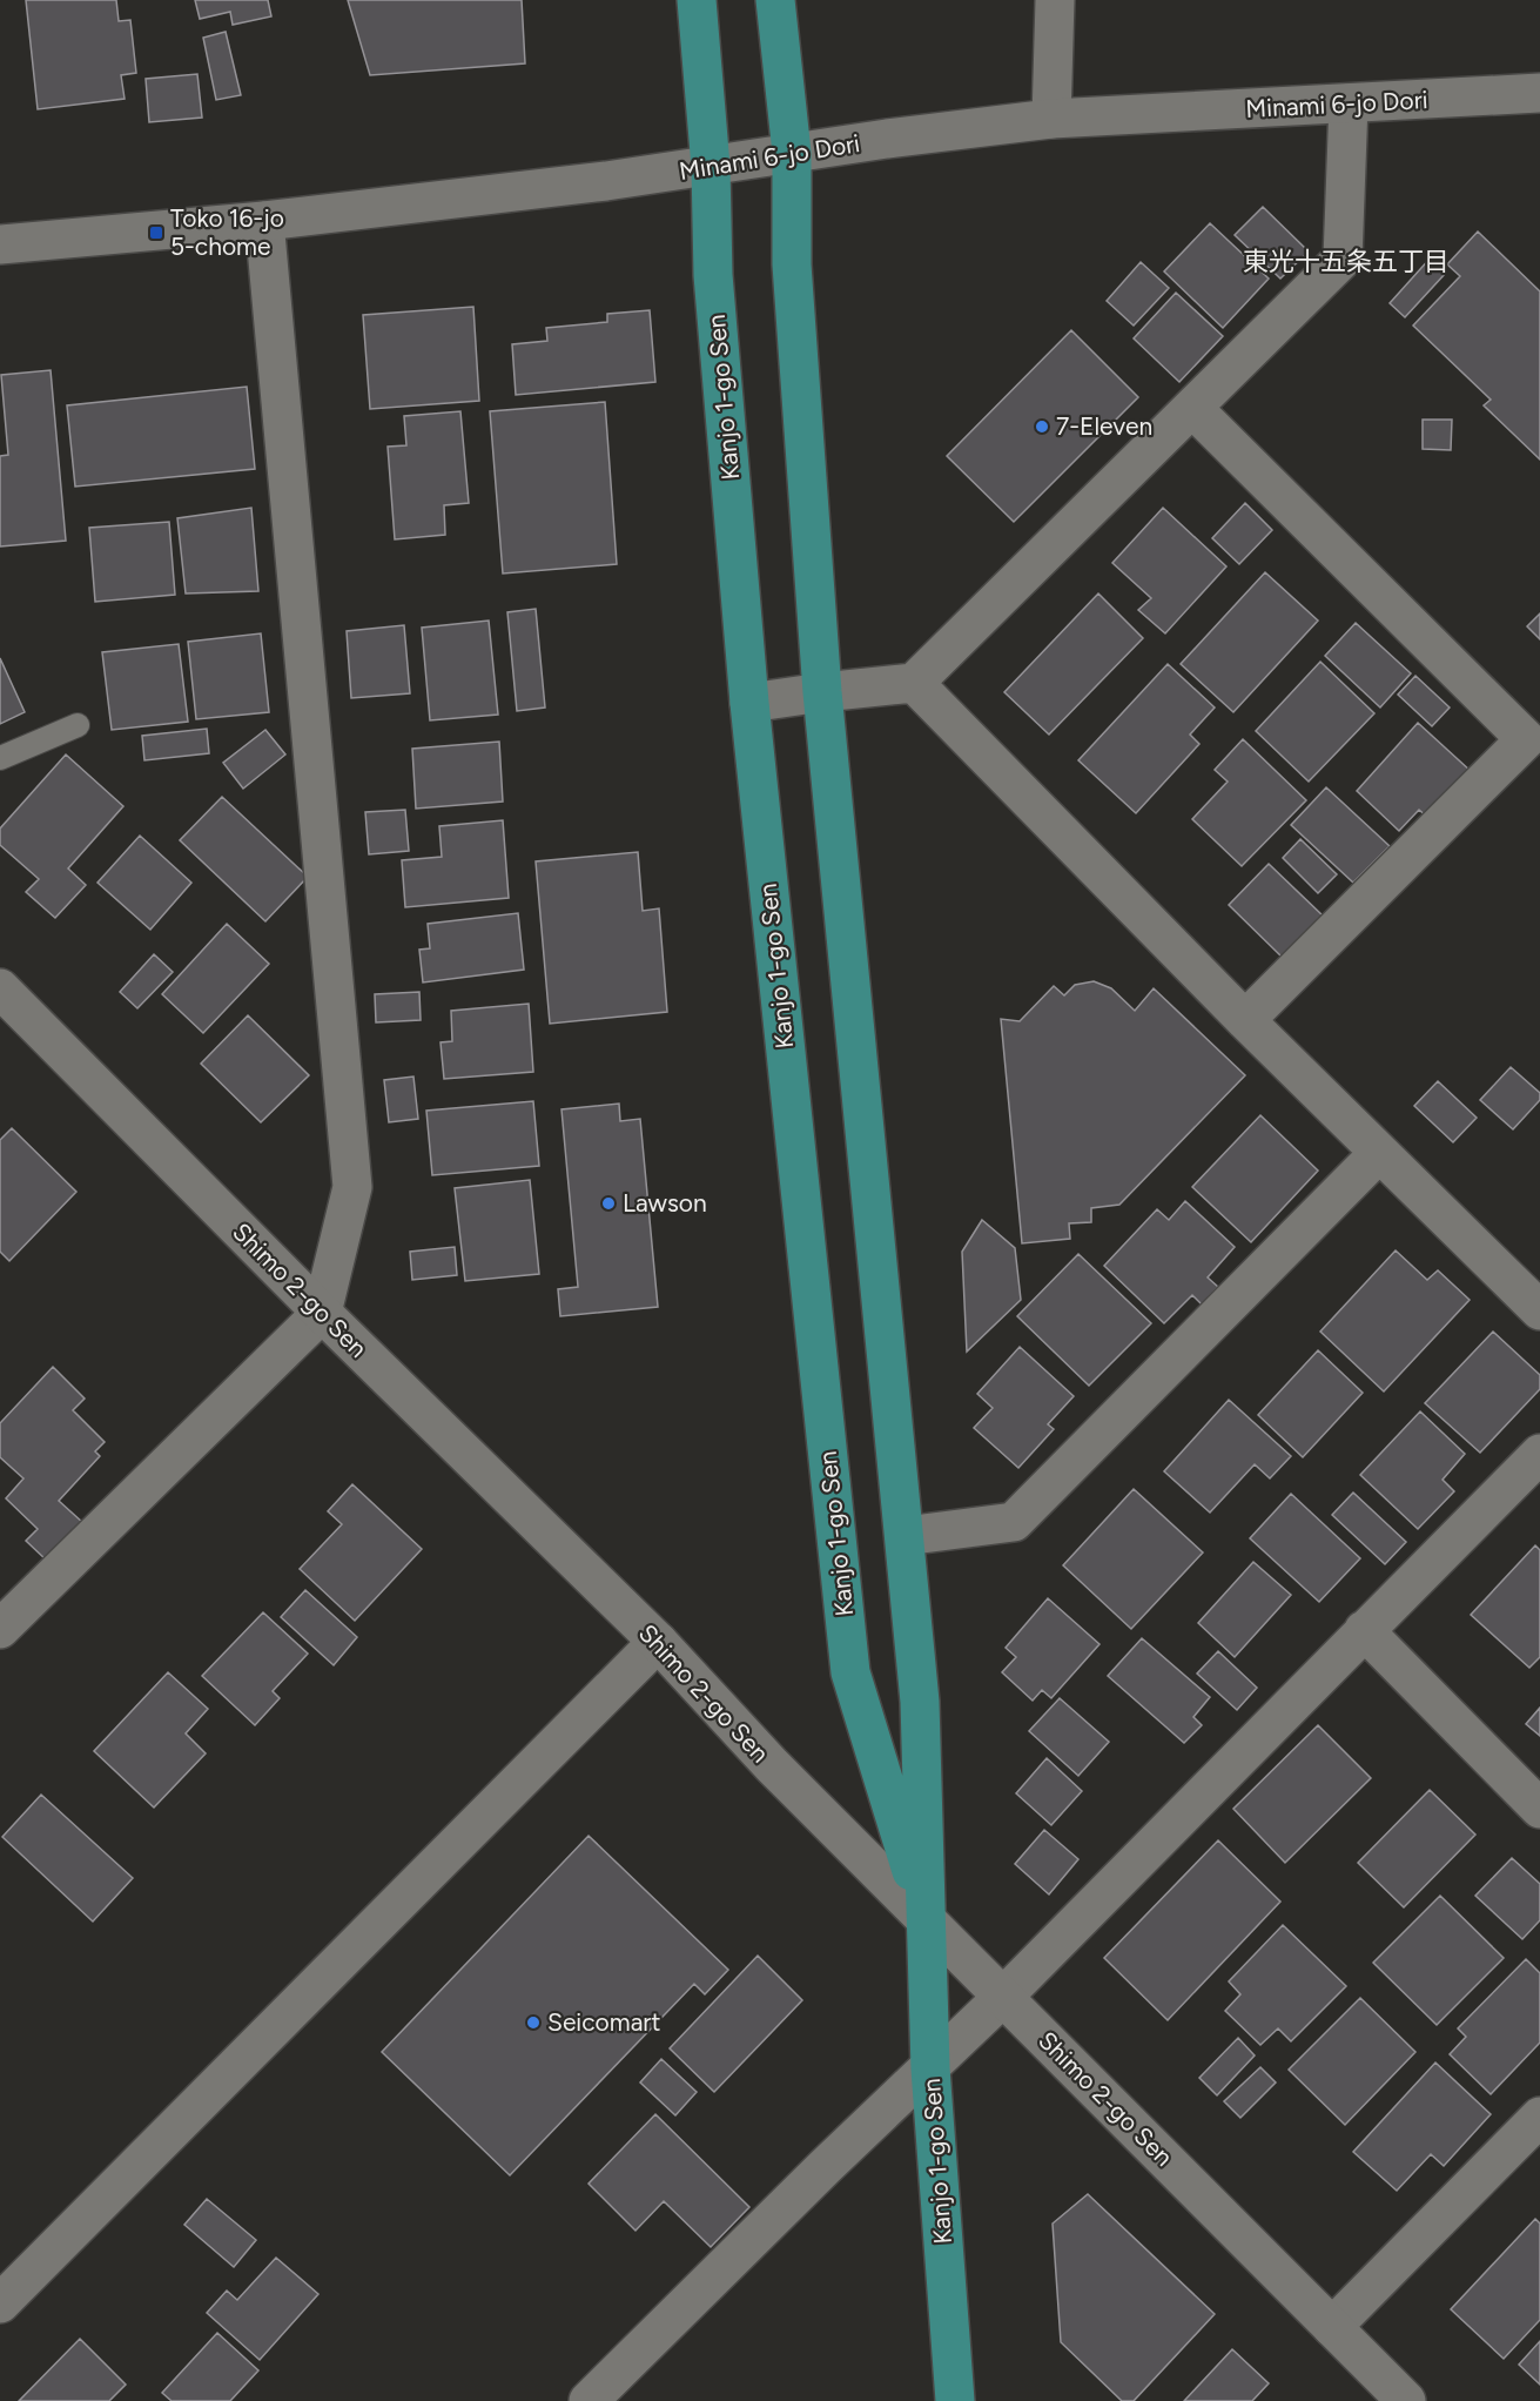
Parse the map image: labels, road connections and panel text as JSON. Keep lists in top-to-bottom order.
{
  "streets": {
    "main road": ["Kanjo 1-go Sen"],
    "street": ["Minami 6-jo Dori", "Shimo 2-go Sen"]
  },
  "crossings": [
    ["Minami 6-jo Dori", "Kanjo 1-go Sen"],
    ["Kanjo 1-go Sen", "Shimo 2-go Sen"]
  ],
  "districts": ["東光十五条五丁目"],
  "places": {
    "transit": ["Toko 16-jo 5-chome"],
    "other": ["7-Eleven", "Lawson", "Seicomart"]
  }
}
